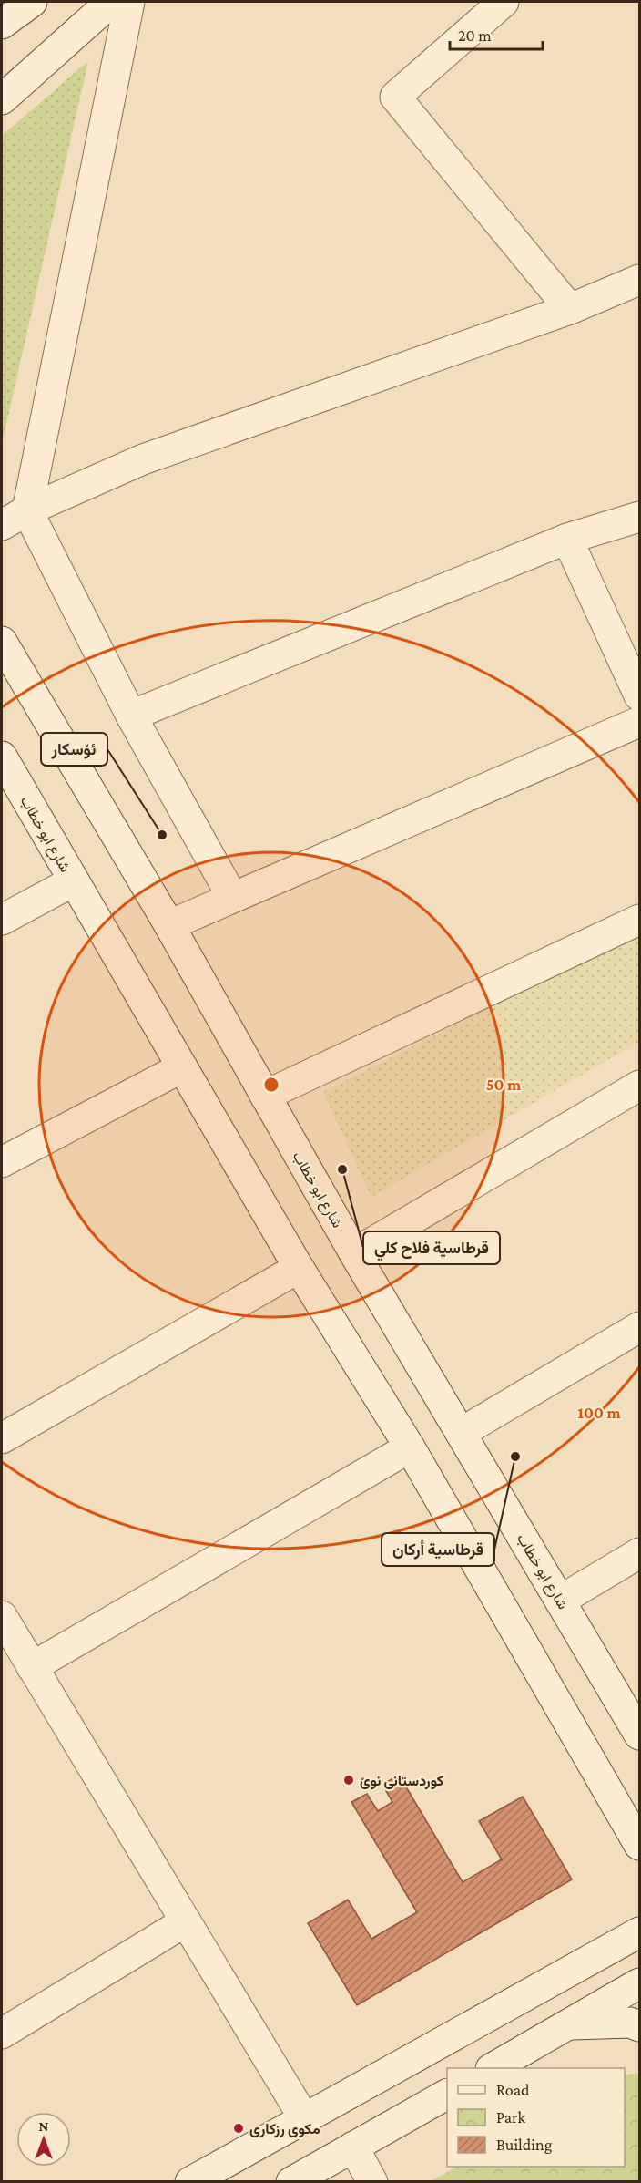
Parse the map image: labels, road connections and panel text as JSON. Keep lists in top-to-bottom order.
{
  "streets": {
    "street": ["شارع ابو خطاب"]
  },
  "places": [
    "ئۆسکار",
    "قرطاسية فلاح كلي",
    "قرطاسية أركان",
    "کوردستانی نوێ",
    "مكوى رزكارى"
  ],
  "legend": ["Road", "Park", "Building"],
  "scale_bar": "20 m",
  "north": "top",
  "rings": ["50 m", "100 m"]
}
